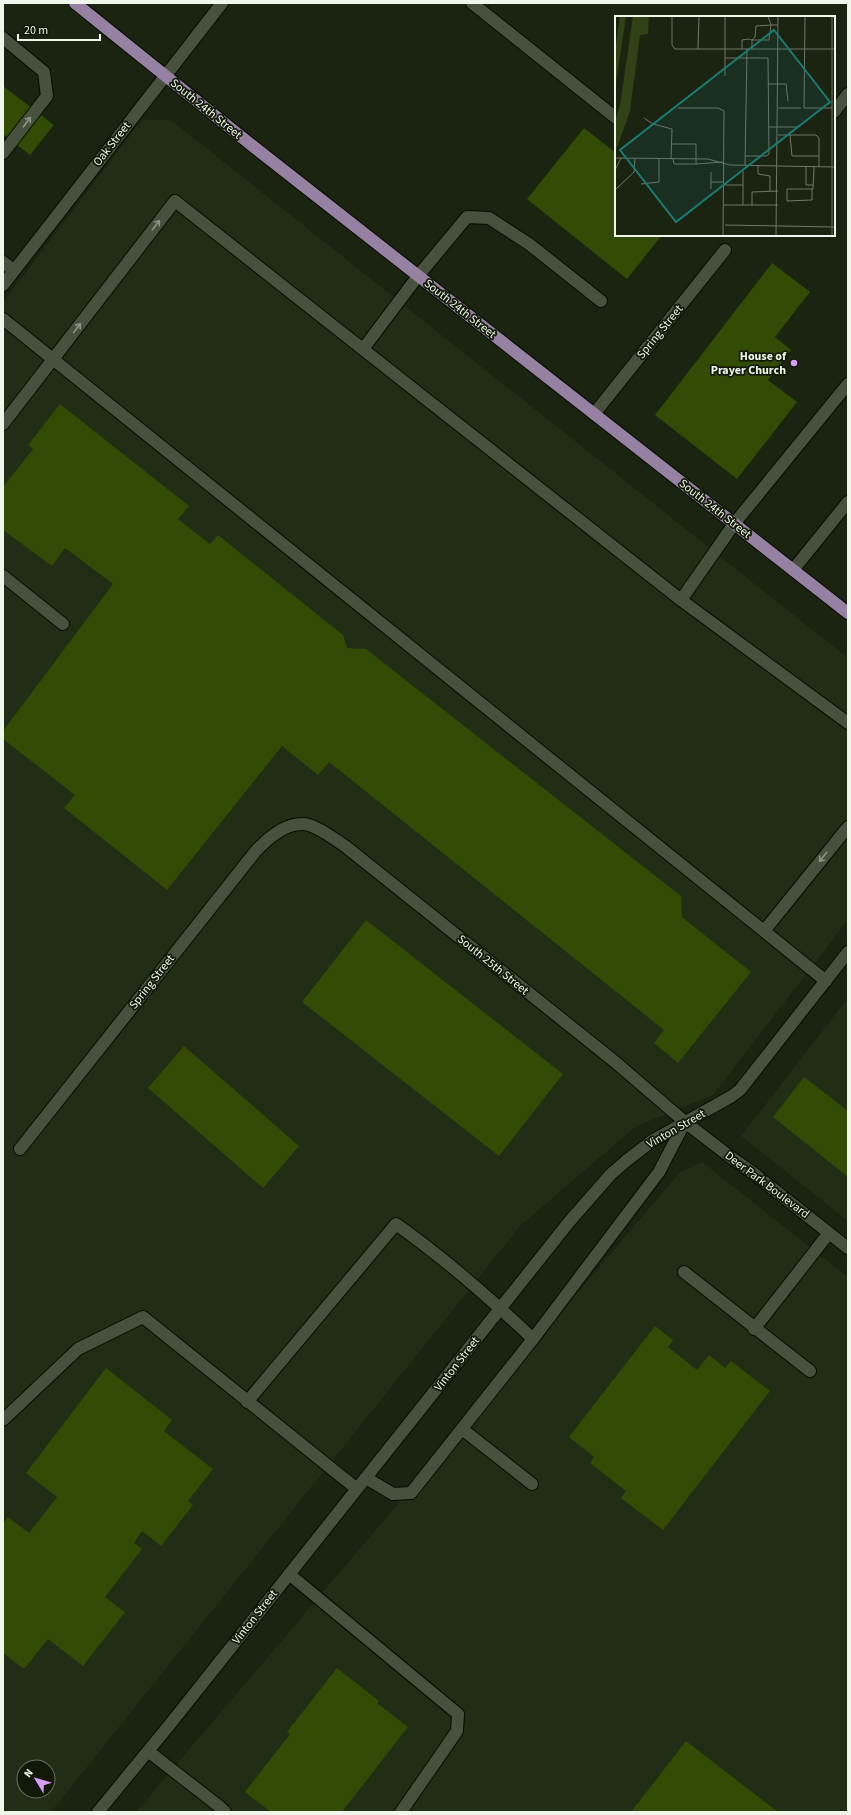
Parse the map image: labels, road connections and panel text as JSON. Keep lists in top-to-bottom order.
{
  "streets": {
    "main road": ["South 24th Street"],
    "street": [
      "Oak Street",
      "Spring Street",
      "South 25th Street",
      "Vinton Street",
      "Deer Park Boulevard"
    ]
  },
  "crossings": [
    ["South 24th Street", "Oak Street"],
    ["South 24th Street", "Spring Street"],
    ["Spring Street", "South 25th Street"],
    ["South 25th Street", "Vinton Street"],
    ["South 25th Street", "Deer Park Boulevard"],
    ["Vinton Street", "Deer Park Boulevard"]
  ],
  "places": ["House of Prayer Church"],
  "scale_bar": "20 m",
  "north": "top left"
}
